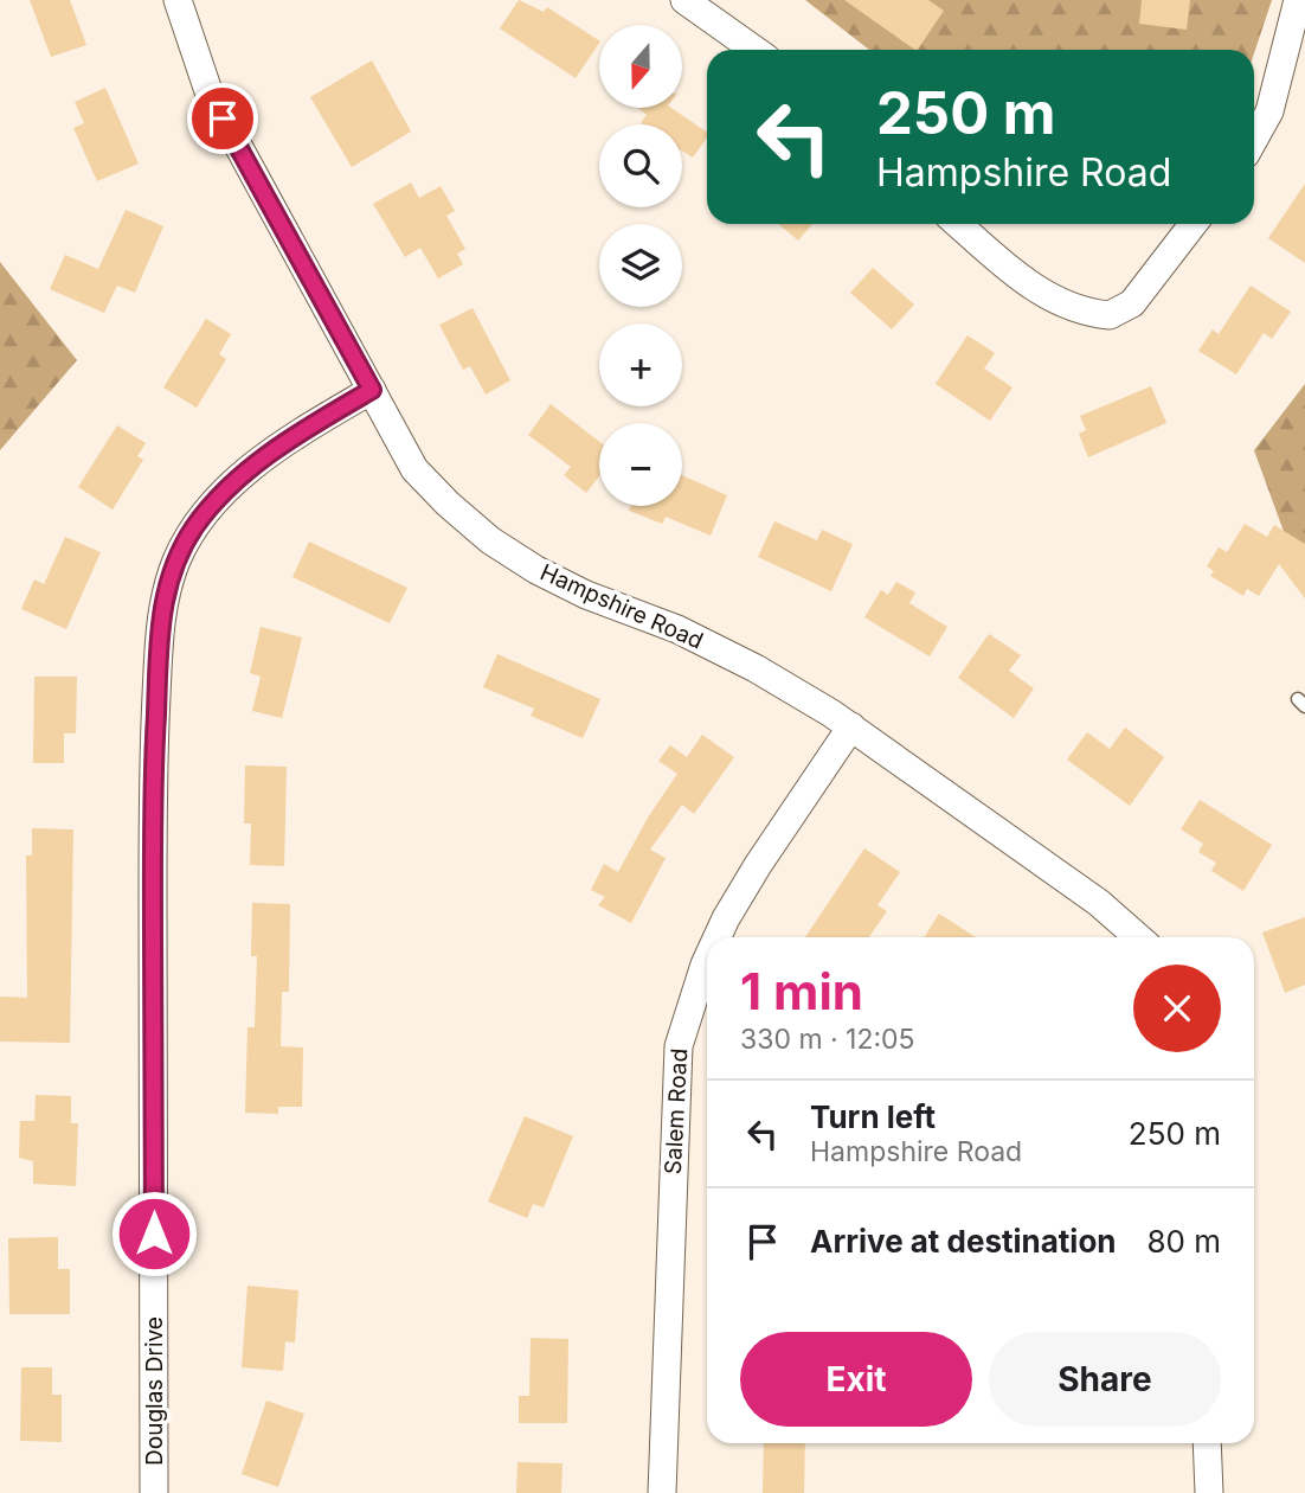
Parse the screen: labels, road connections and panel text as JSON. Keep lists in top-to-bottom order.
{
  "streets": {
    "street": ["Hampshire Road", "Salem Road", "Douglas Drive"]
  },
  "crossings": [
    ["Hampshire Road", "Salem Road"],
    ["Hampshire Road", "Douglas Drive"]
  ],
  "north": "bottom",
  "page": {
    "map_buttons": ["+", "−"],
    "turn": ["250 m", "Hampshire Road"],
    "heading": ["1 min", "330 m · 12:05"],
    "list": [
      {
        "name": "Turn left",
        "note": "Hampshire Road",
        "value": "250 m"
      },
      {
        "name": "Arrive at destination",
        "value": "80 m"
      }
    ],
    "buttons": ["Exit", "Share"]
  }
}
